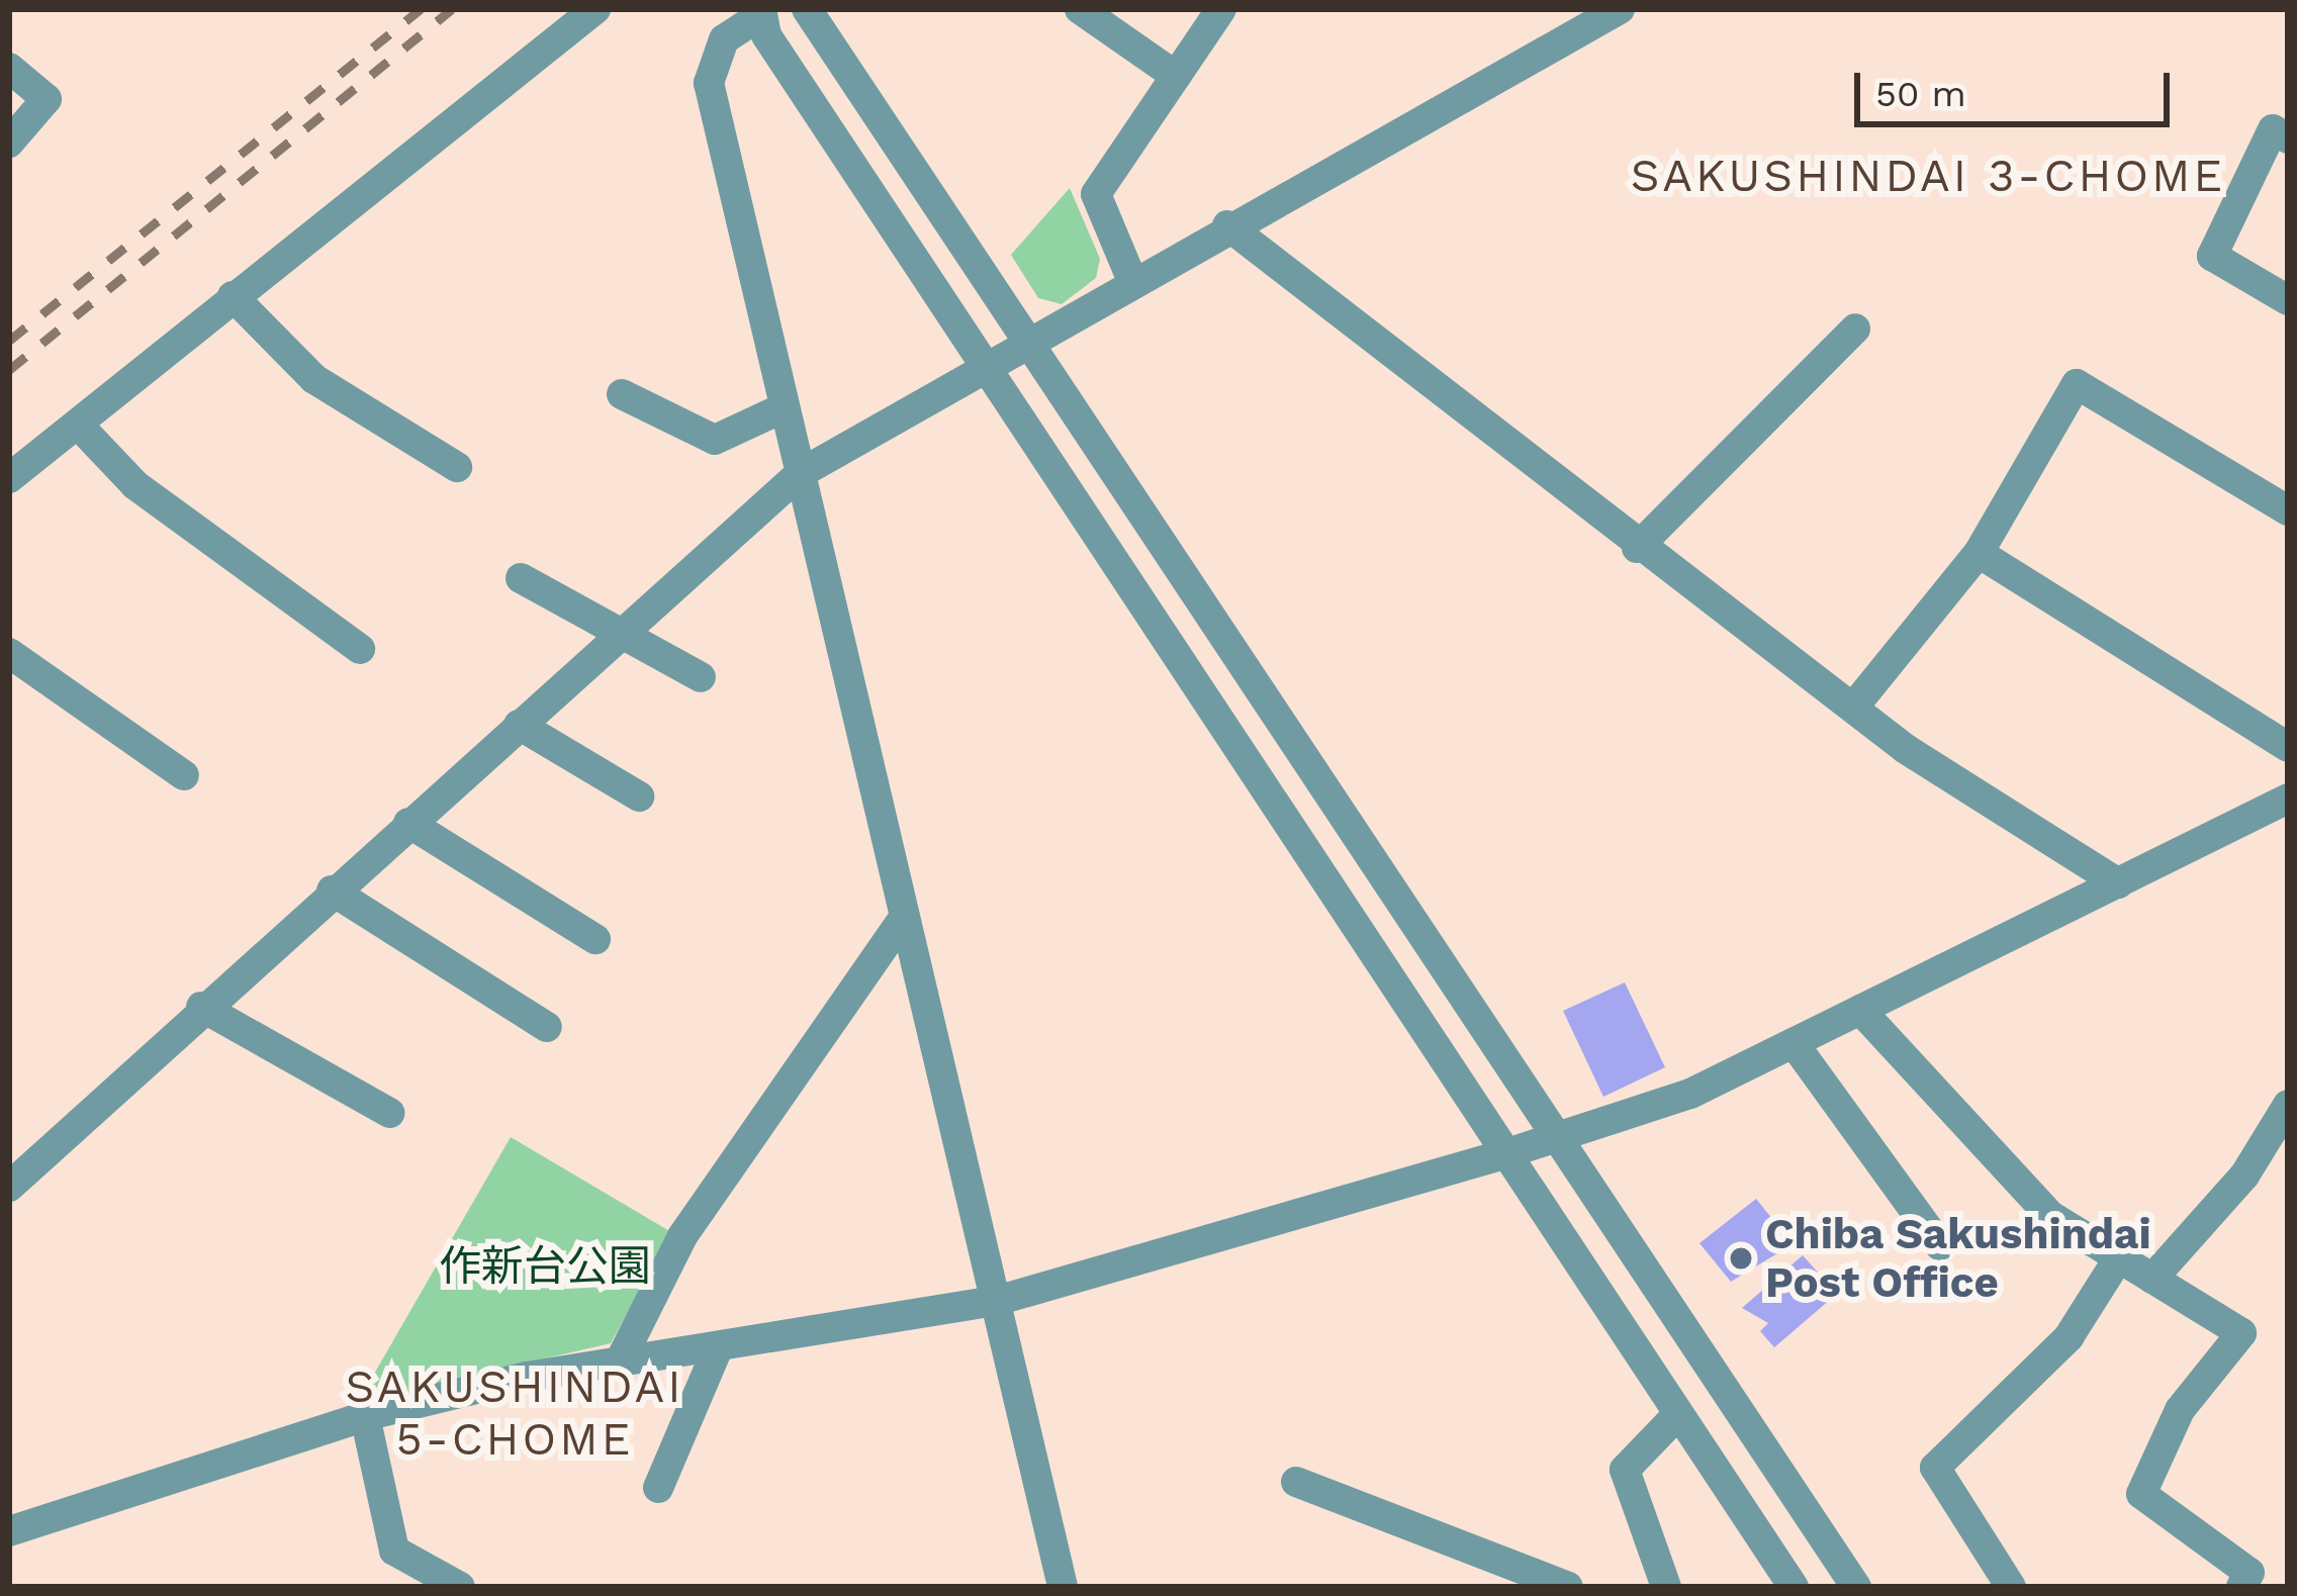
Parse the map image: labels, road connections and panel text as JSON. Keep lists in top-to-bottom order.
{
  "districts": ["SAKUSHINDAI 3-CHOME", "SAKUSHINDAI 5-CHOME"],
  "parks": ["作新台公園"],
  "places": ["Chiba Sakushindai Post Office"],
  "scale_bar": "50 m"
}
